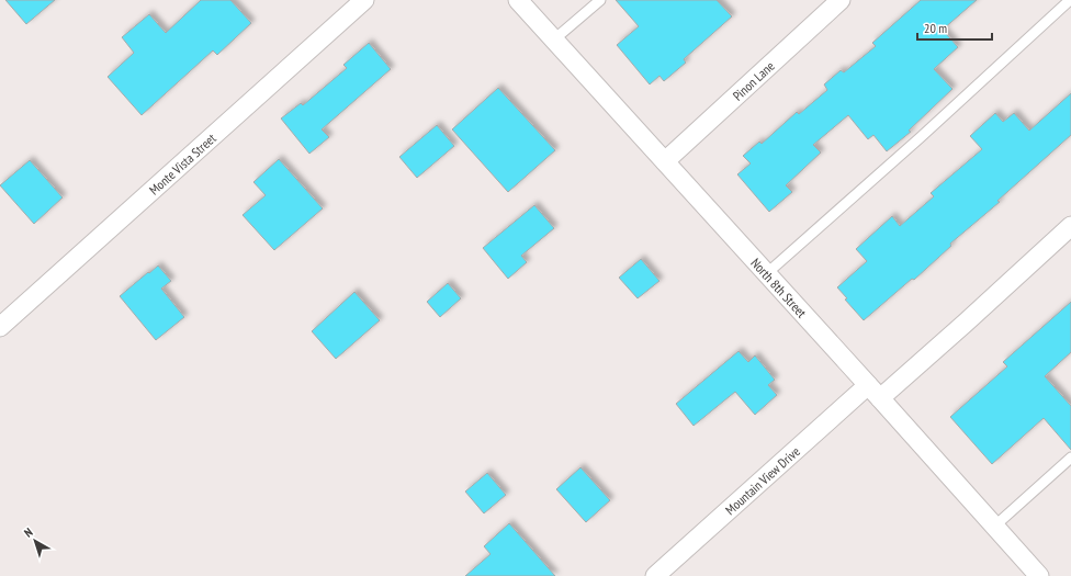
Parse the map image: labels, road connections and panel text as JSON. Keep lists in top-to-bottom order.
{
  "streets": {
    "street": [
      "Pinon Lane",
      "Monte Vista Street",
      "North 8th Street",
      "Mountain View Drive"
    ]
  },
  "crossings": [
    ["Pinon Lane", "North 8th Street"],
    ["North 8th Street", "Mountain View Drive"]
  ],
  "scale_bar": "20 m",
  "north": "top left"
}
